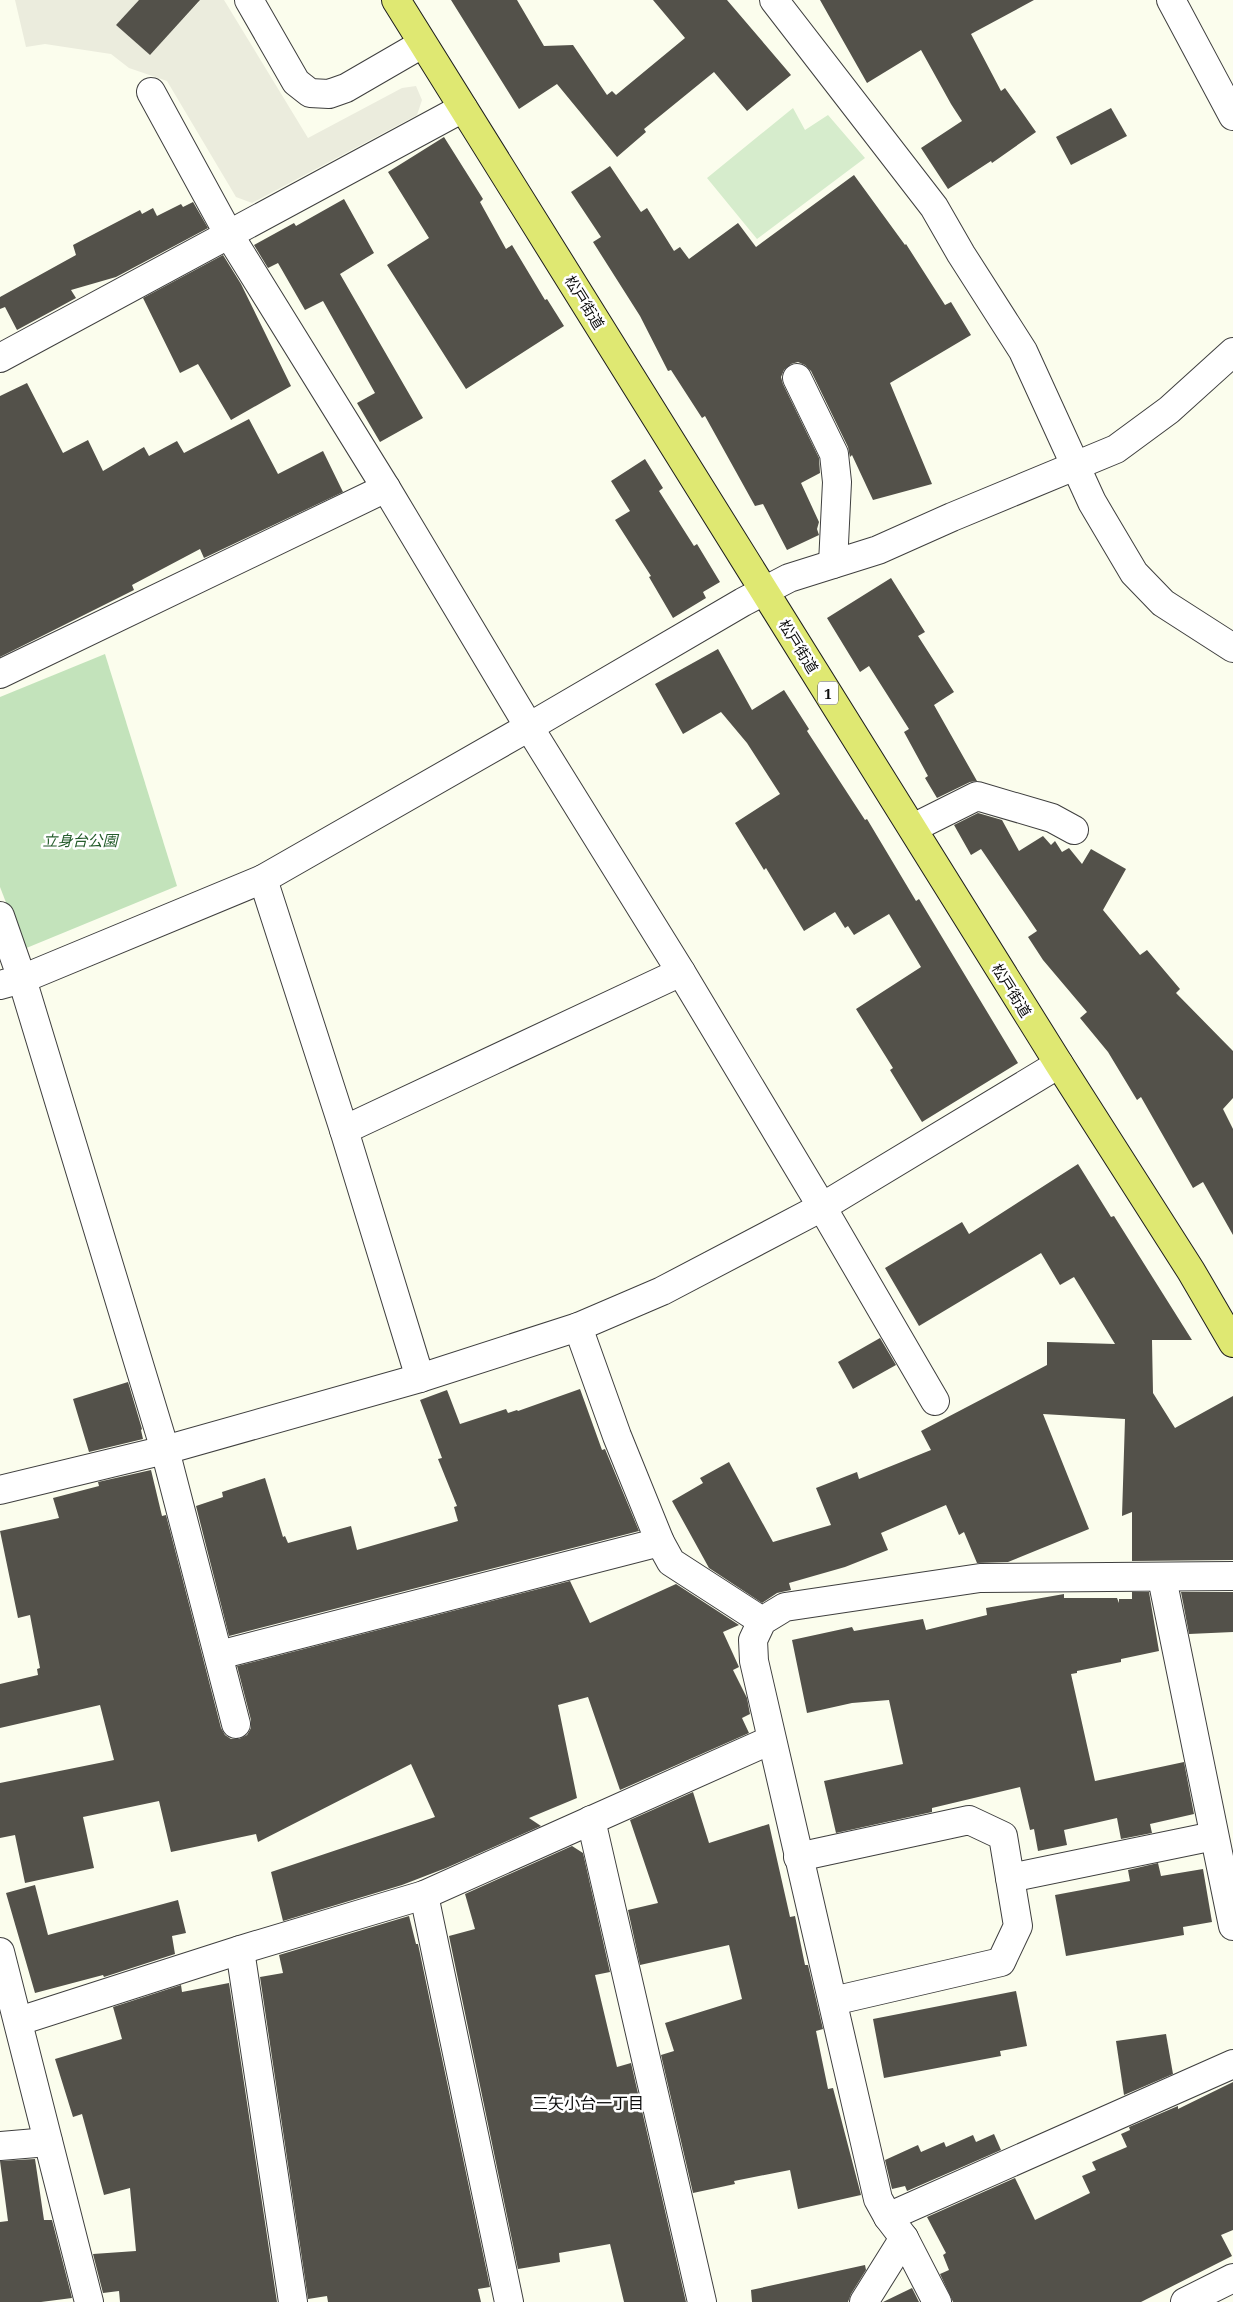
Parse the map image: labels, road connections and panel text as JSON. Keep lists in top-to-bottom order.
{
  "streets": {
    "main road": ["松戸街道", "1"]
  },
  "districts": ["三矢小台一丁目"],
  "parks": ["立身台公園"]
}
